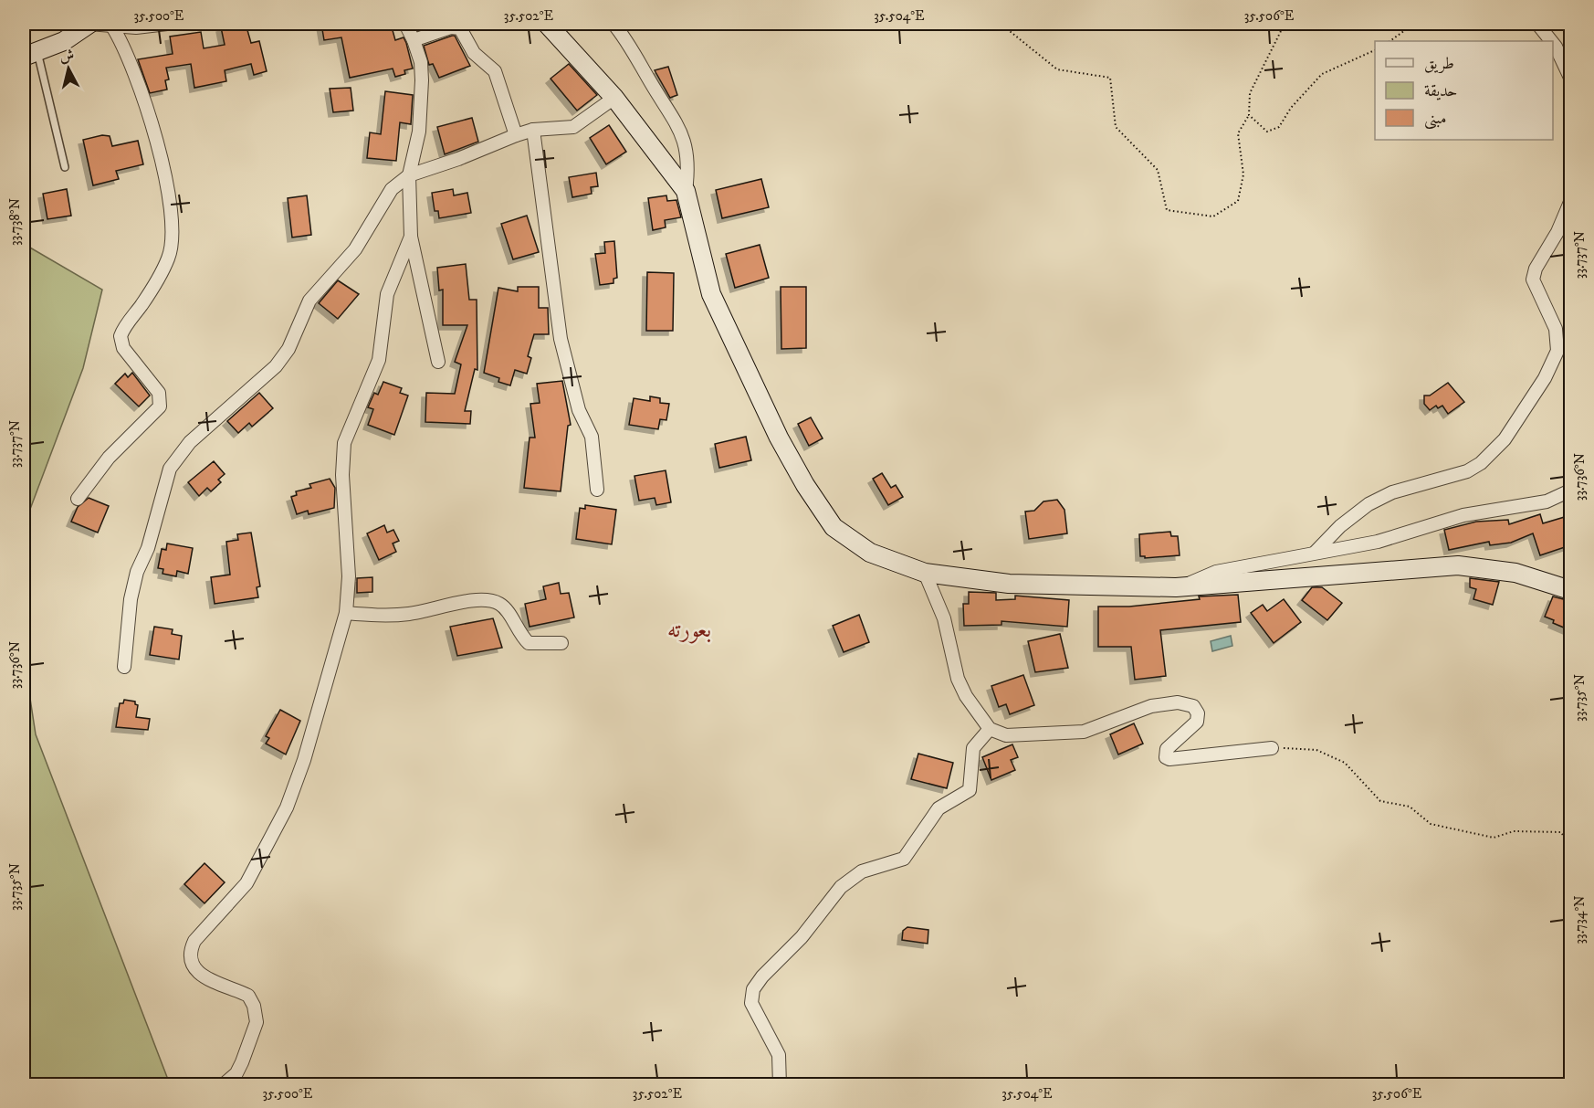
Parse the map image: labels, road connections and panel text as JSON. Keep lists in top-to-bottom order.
{
  "districts": ["بعورته"],
  "legend": ["طريق", "حديقة", "مبنى"],
  "north": "top",
  "coordinates": [
    "35.500°E",
    "35.502°E",
    "35.504°E",
    "35.506°E",
    "33.738°N",
    "33.737°N",
    "33.736°N",
    "33.735°N",
    "33.734°N"
  ]
}
